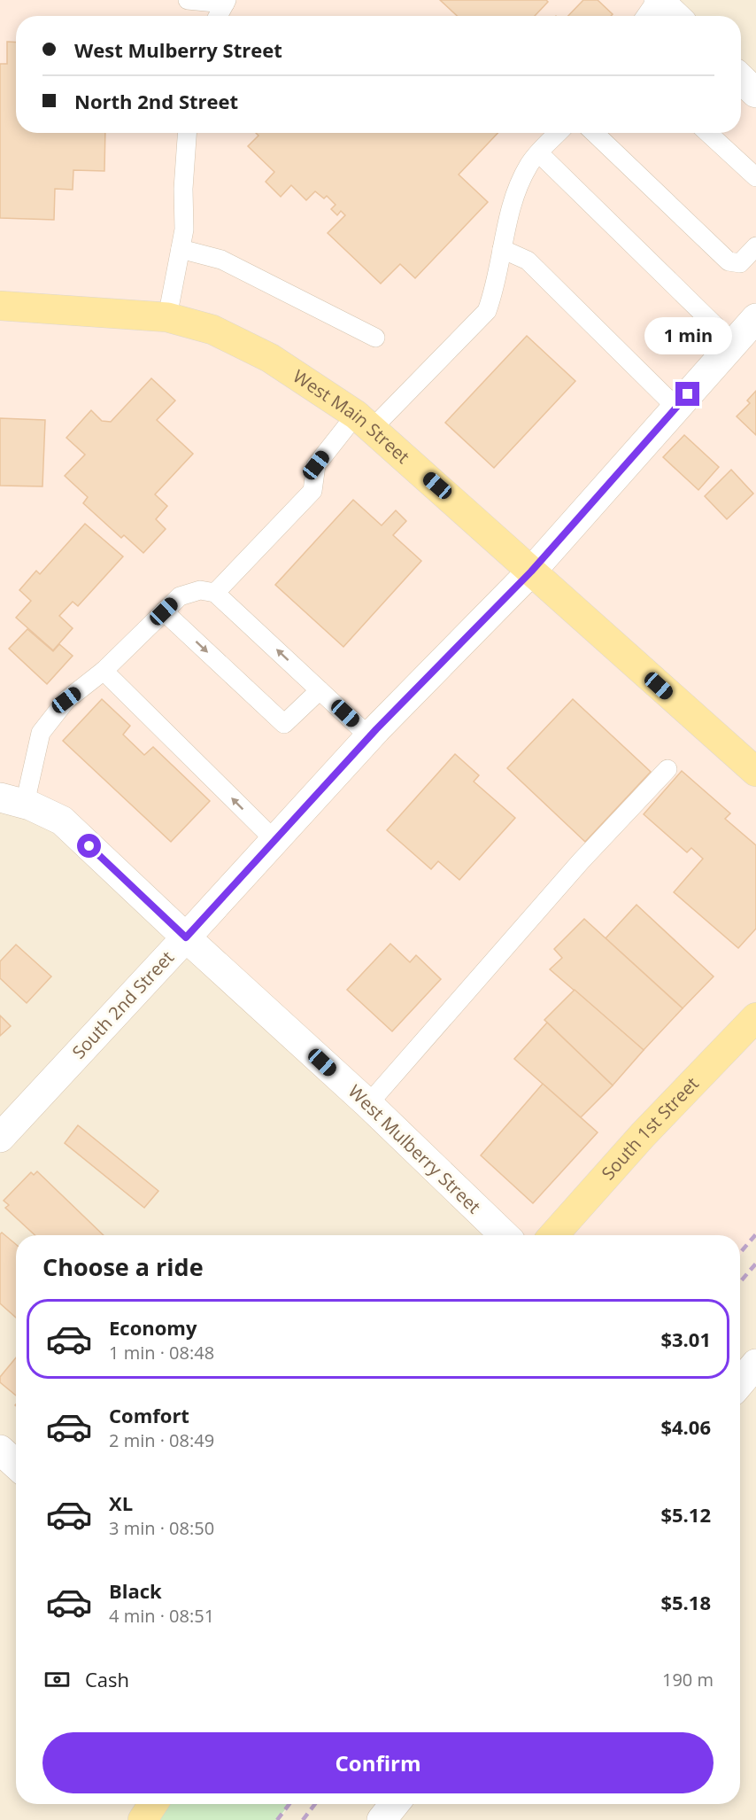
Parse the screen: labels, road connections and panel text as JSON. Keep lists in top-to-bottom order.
{
  "streets": {
    "main road": ["West Main Street", "South 1st Street"],
    "street": ["South 2nd Street", "West Mulberry Street"]
  },
  "crossings": [
    ["West Main Street", "South 2nd Street"],
    ["South 2nd Street", "West Mulberry Street"]
  ],
  "page": {
    "banner": ["West Mulberry Street", "North 2nd Street"],
    "bubble": "1 min",
    "heading": "Choose a ride",
    "list": [
      {
        "name": "Economy",
        "note": "1 min · 08:48",
        "value": "$3.01"
      },
      {
        "name": "Comfort",
        "note": "2 min · 08:49",
        "value": "$4.06"
      },
      {
        "name": "XL",
        "note": "3 min · 08:50",
        "value": "$5.12"
      },
      {
        "name": "Black",
        "note": "4 min · 08:51",
        "value": "$5.18"
      }
    ],
    "pay": ["Cash", "190 m"],
    "buttons": "Confirm"
  }
}
